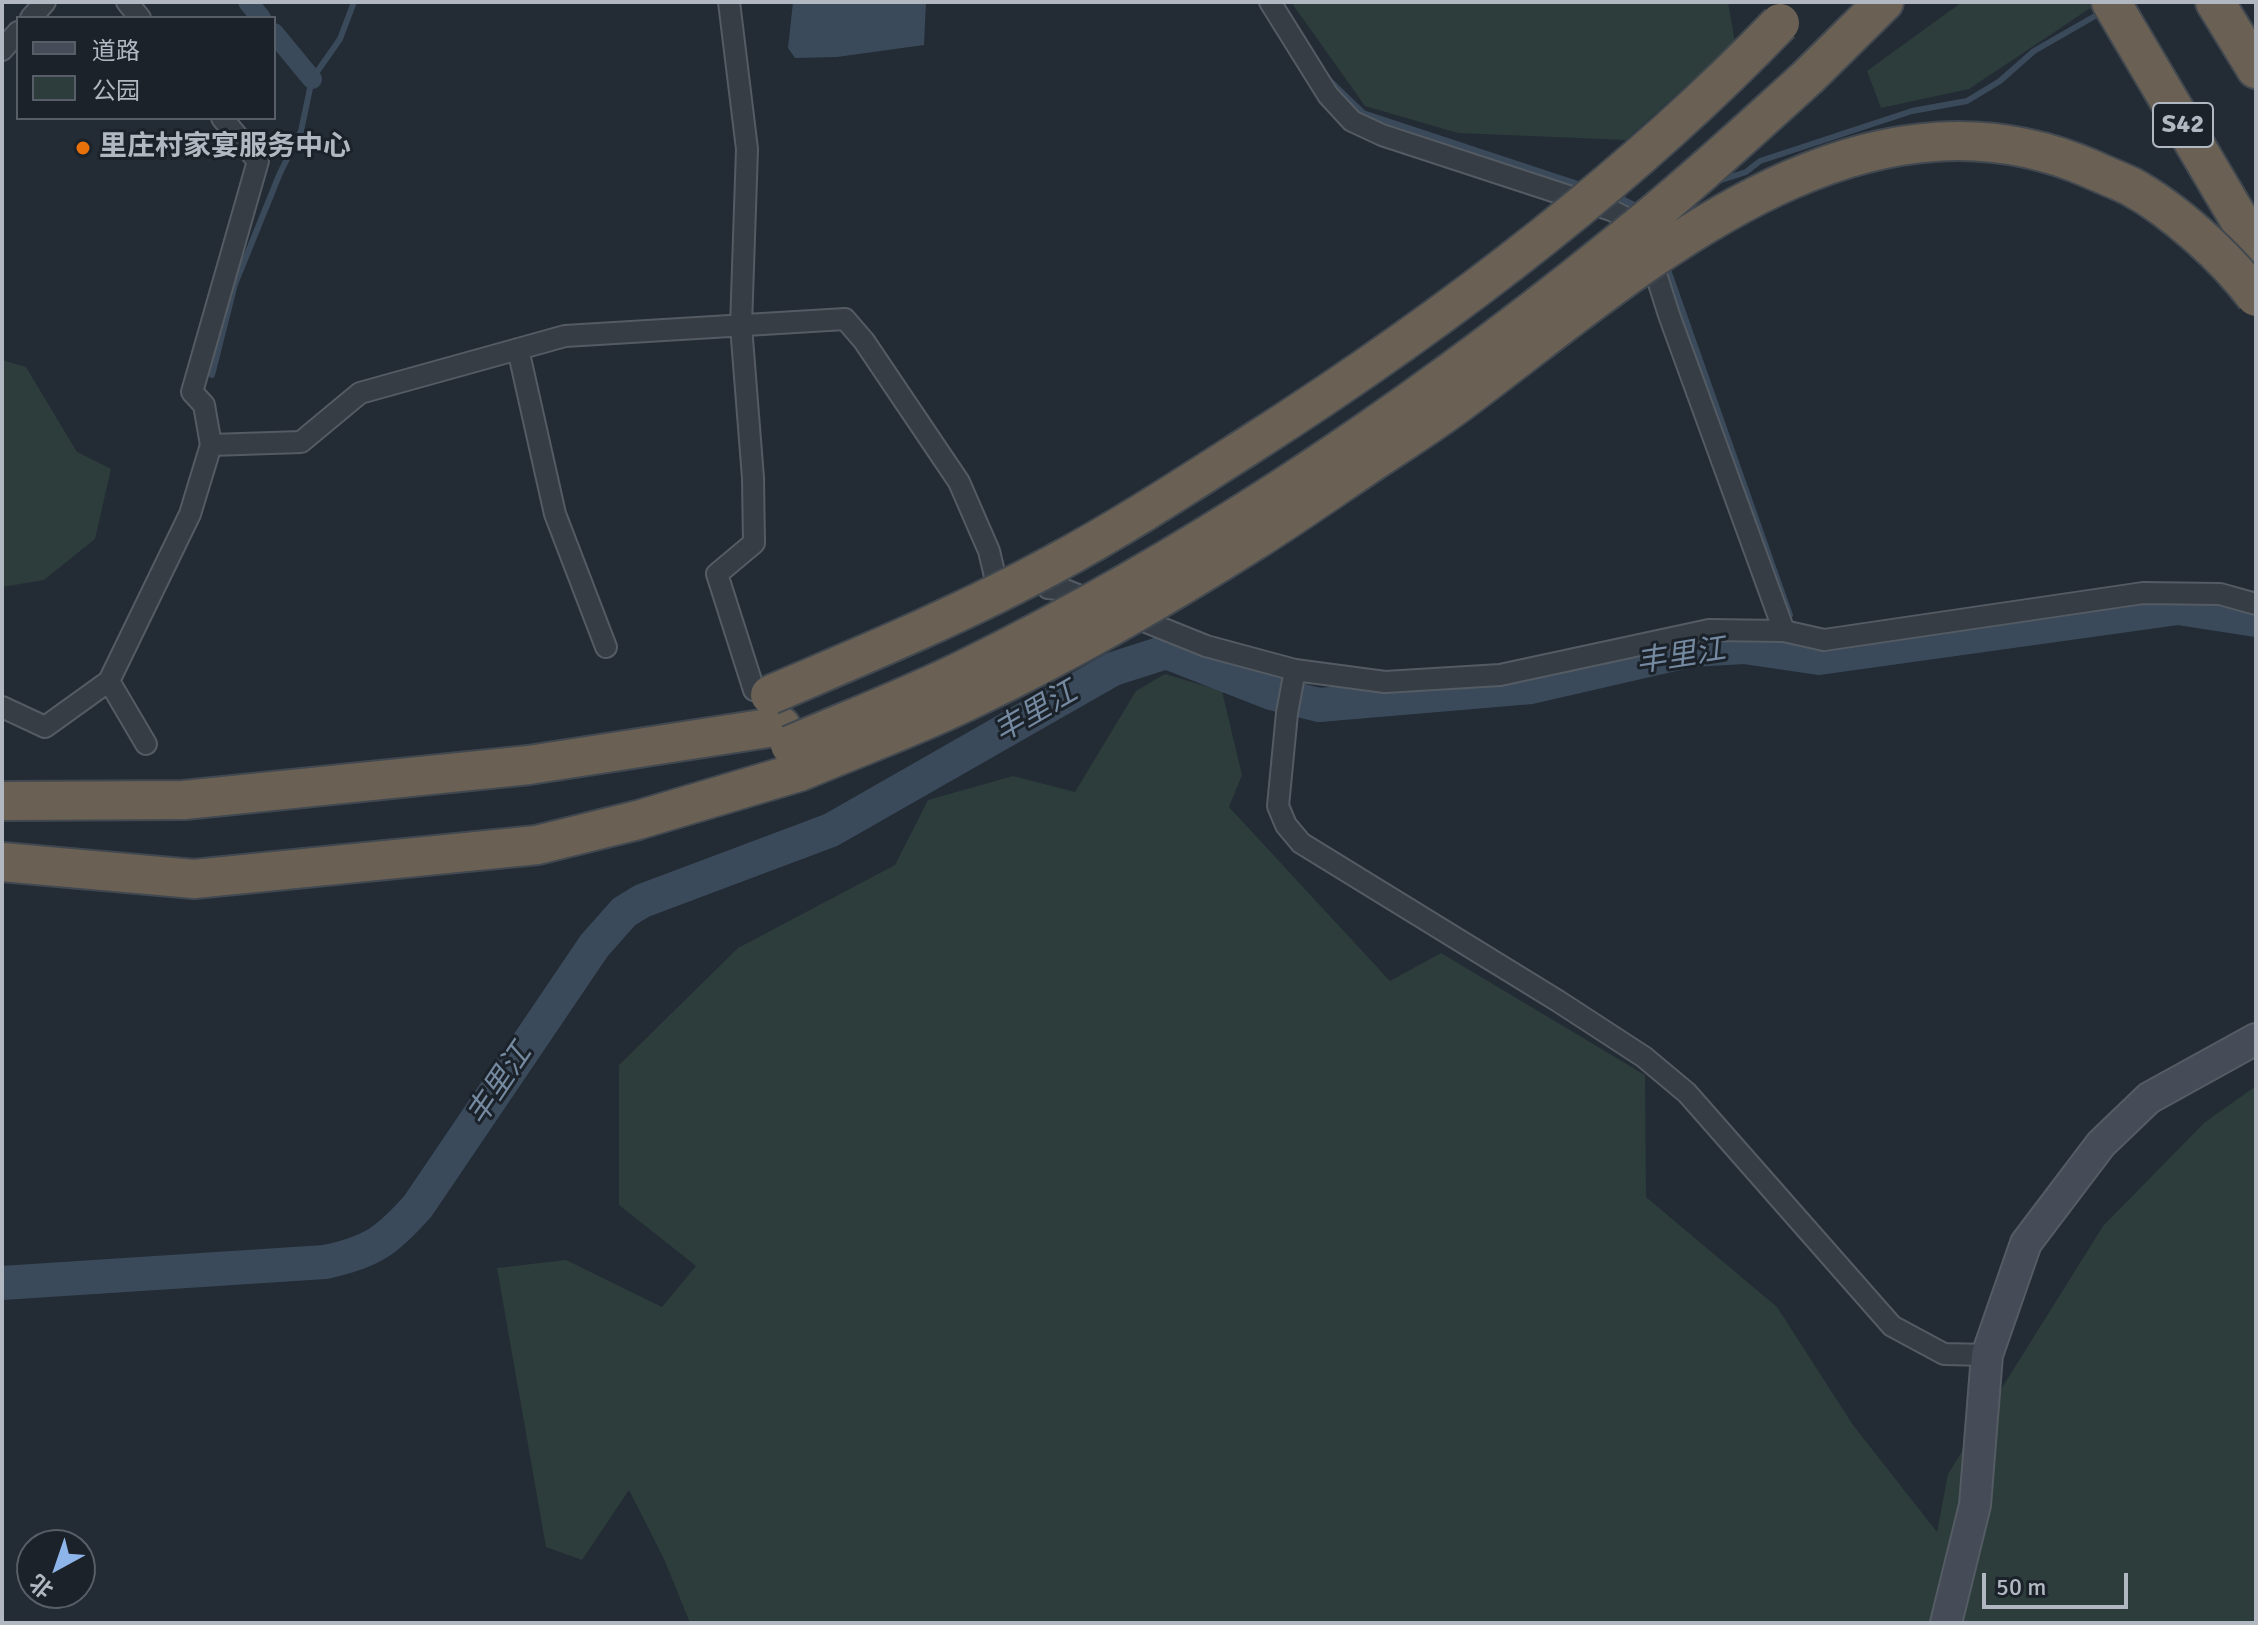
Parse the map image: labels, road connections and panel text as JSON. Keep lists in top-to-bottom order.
{
  "streets": {
    "highway": ["S42"]
  },
  "water": ["丰里江"],
  "places": ["里庄村家宴服务中心"],
  "legend": ["道路", "公园"],
  "scale_bar": "50 m",
  "north": "bottom left"
}
